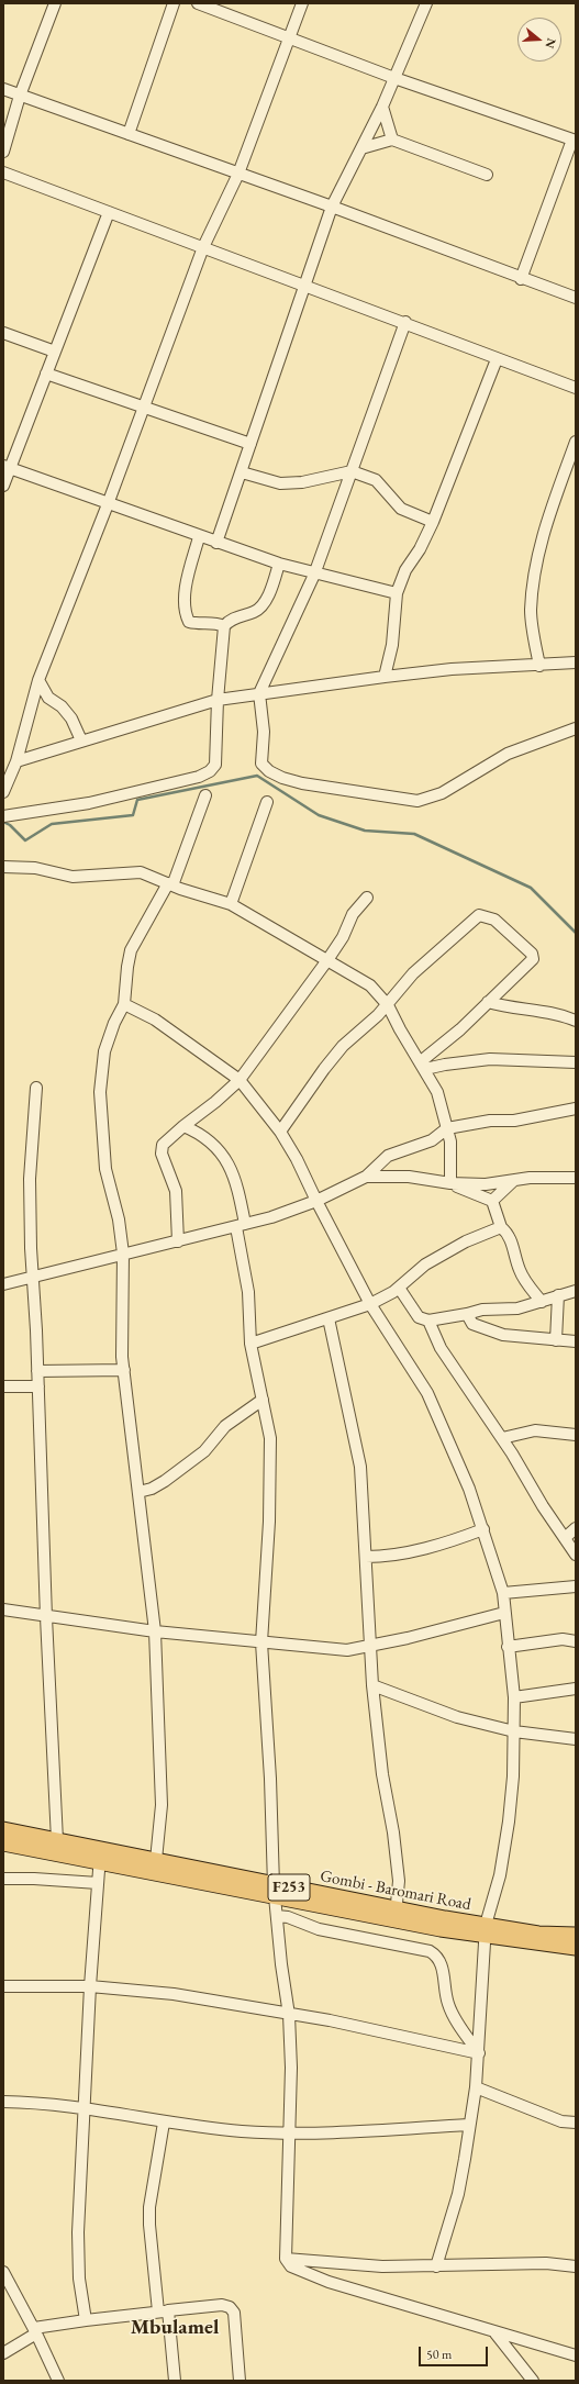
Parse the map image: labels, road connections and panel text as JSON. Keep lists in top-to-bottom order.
{
  "streets": {
    "main road": ["F253", "Gombi - Baromari Road"]
  },
  "districts": ["Mbulamel"],
  "scale_bar": "50 m",
  "north": "right"
}
